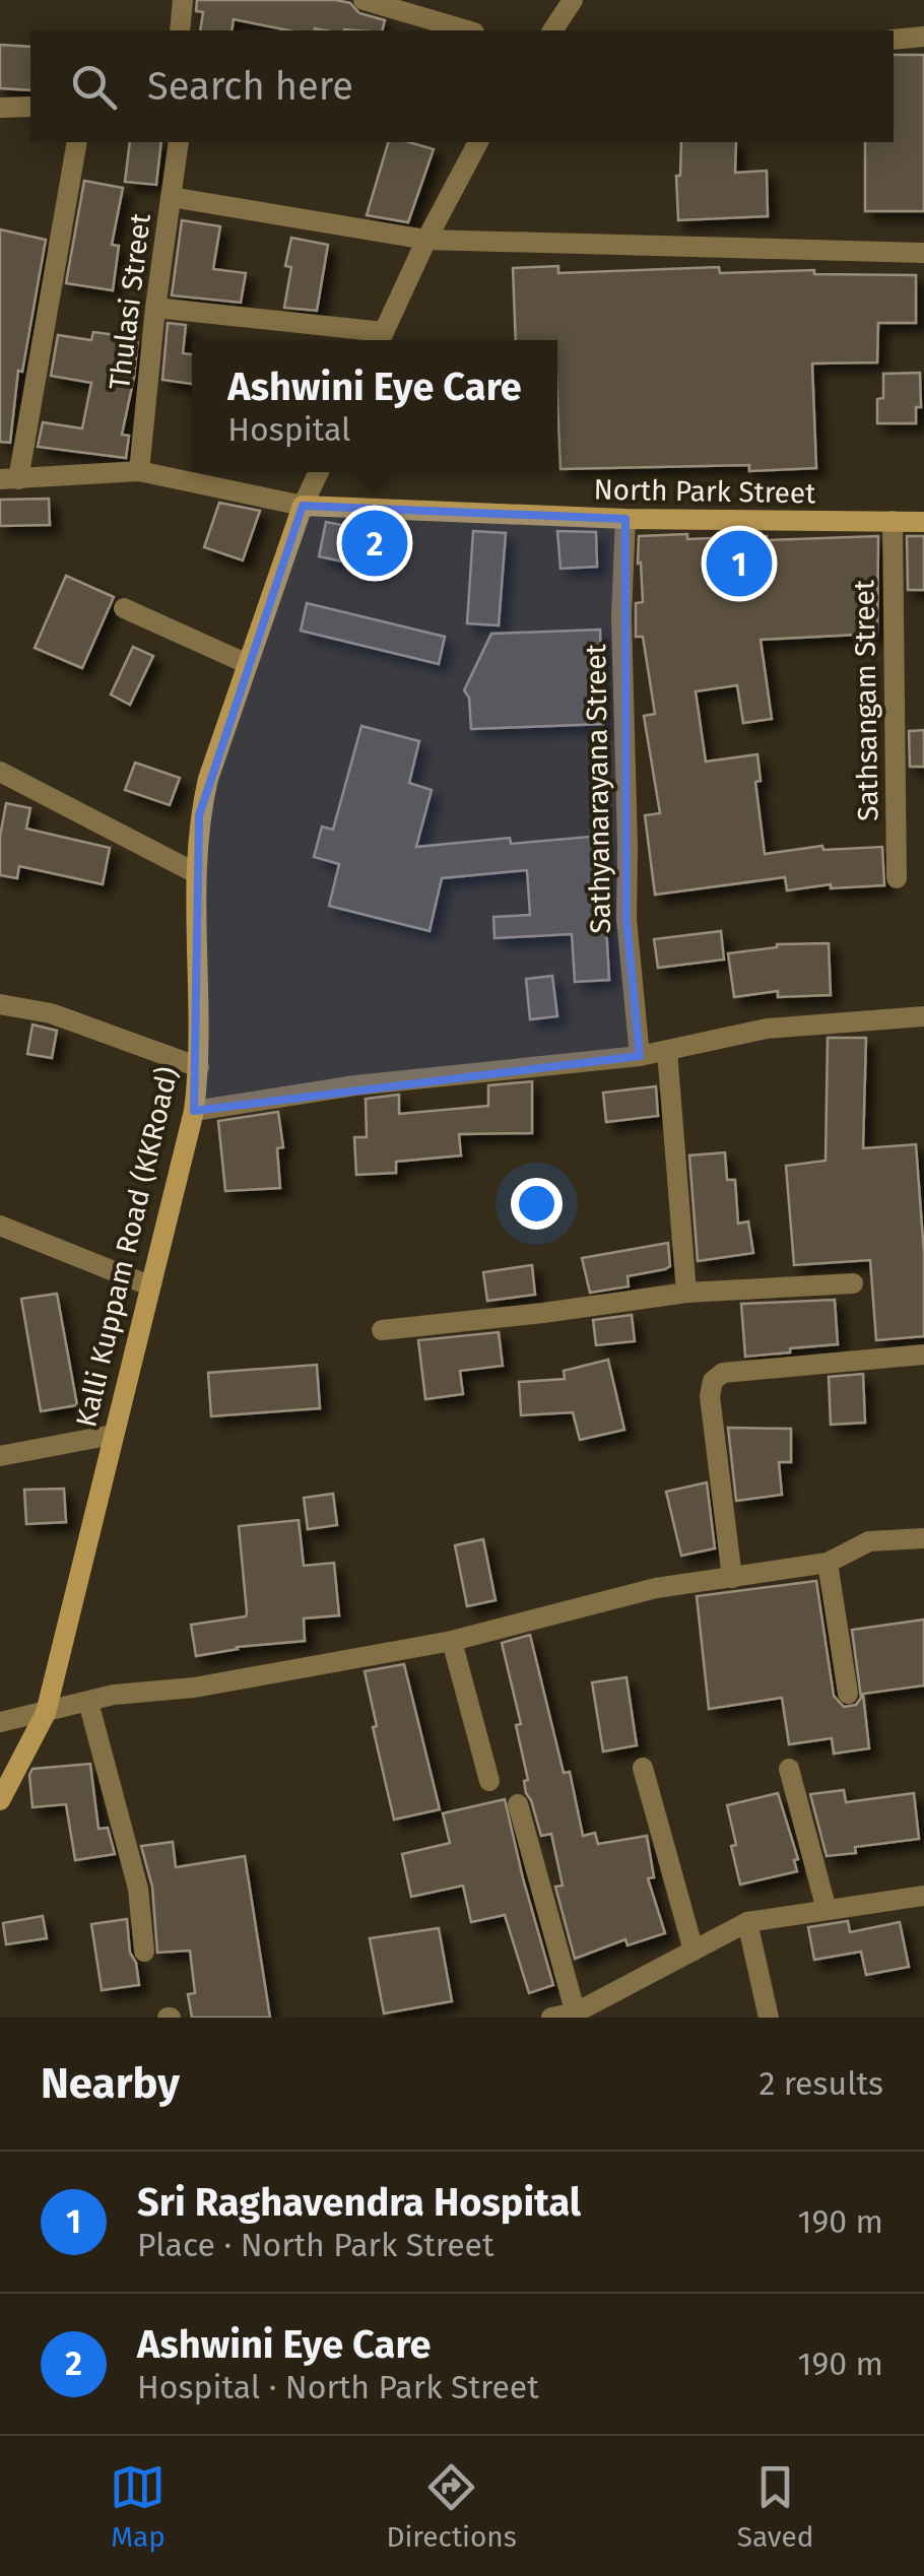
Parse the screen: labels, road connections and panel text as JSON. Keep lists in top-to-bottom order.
{
  "streets": {
    "main road": ["North Park Street", "Kalli Kuppam Road (KKRoad)"],
    "street": ["Thulasi Street", "Sathsangam Street", "Sathyanarayana Street"]
  },
  "crossings": [
    ["North Park Street", "Sathsangam Street"],
    ["North Park Street", "Sathyanarayana Street"],
    ["North Park Street", "Kalli Kuppam Road (KKRoad)"]
  ],
  "page": {
    "search": "Search here",
    "popup": ["Ashwini Eye Care", "Hospital"],
    "pins": ["2", "1"],
    "heading": ["Nearby", "2 results"],
    "list": [
      {
        "mark": "1",
        "name": "Sri Raghavendra Hospital",
        "note": "Place · North Park Street",
        "value": "190 m"
      },
      {
        "mark": "2",
        "name": "Ashwini Eye Care",
        "note": "Hospital · North Park Street",
        "value": "190 m"
      }
    ],
    "nav": ["Map", "Directions", "Saved"]
  }
}
